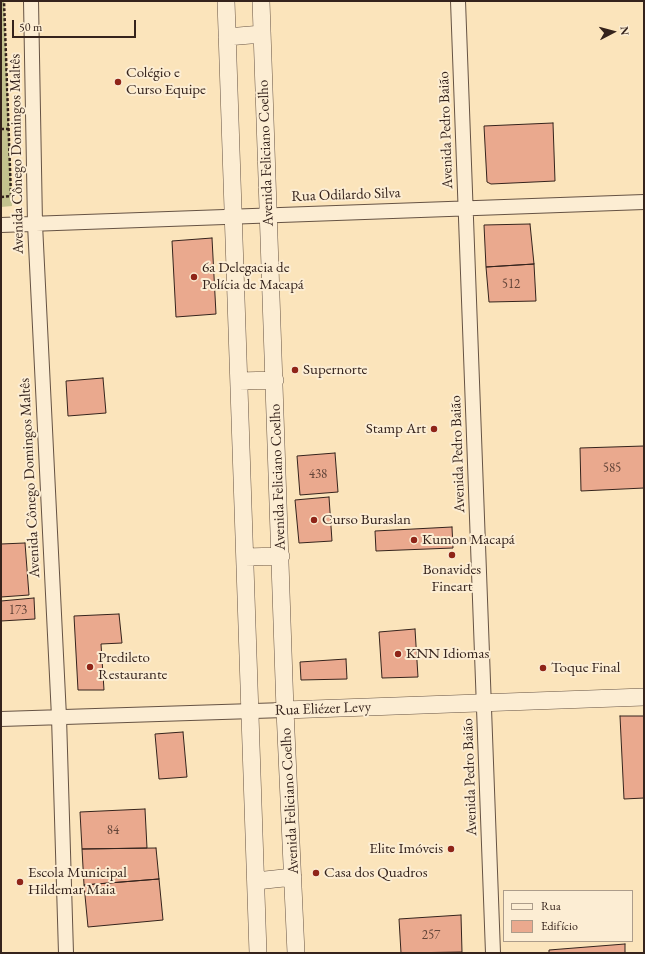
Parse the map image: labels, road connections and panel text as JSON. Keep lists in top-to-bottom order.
{
  "streets": {
    "street": [
      "Avenida Pedro Baião",
      "Avenida Feliciano Coelho",
      "Avenida Cônego Domingos Maltês",
      "Rua Odilardo Silva",
      "Rua Eliézer Levy"
    ]
  },
  "crossings": [
    ["Avenida Pedro Baião", "Rua Odilardo Silva"],
    ["Avenida Pedro Baião", "Rua Eliézer Levy"],
    ["Avenida Feliciano Coelho", "Rua Odilardo Silva"],
    ["Avenida Feliciano Coelho", "Rua Eliézer Levy"],
    ["Avenida Cônego Domingos Maltês", "Rua Odilardo Silva"],
    ["Avenida Cônego Domingos Maltês", "Rua Eliézer Levy"]
  ],
  "places": [
    "Colégio e Curso Equipe",
    "6a Delegacia de Polícia de Macapá",
    "Supernorte",
    "Stamp Art",
    "Curso Buraslan",
    "Kumon Macapá",
    "Bonavides Fineart",
    "KNN Idiomas",
    "Predileto Restaurante",
    "Toque Final",
    "Elite Imóveis",
    "Casa dos Quadros",
    "Escola Municipal Hildemar Maia"
  ],
  "house_numbers": [
    "512",
    "585",
    "438",
    "173",
    "84",
    "257"
  ],
  "legend": ["Rua", "Edifício"],
  "scale_bar": "50 m",
  "north": "right"
}
